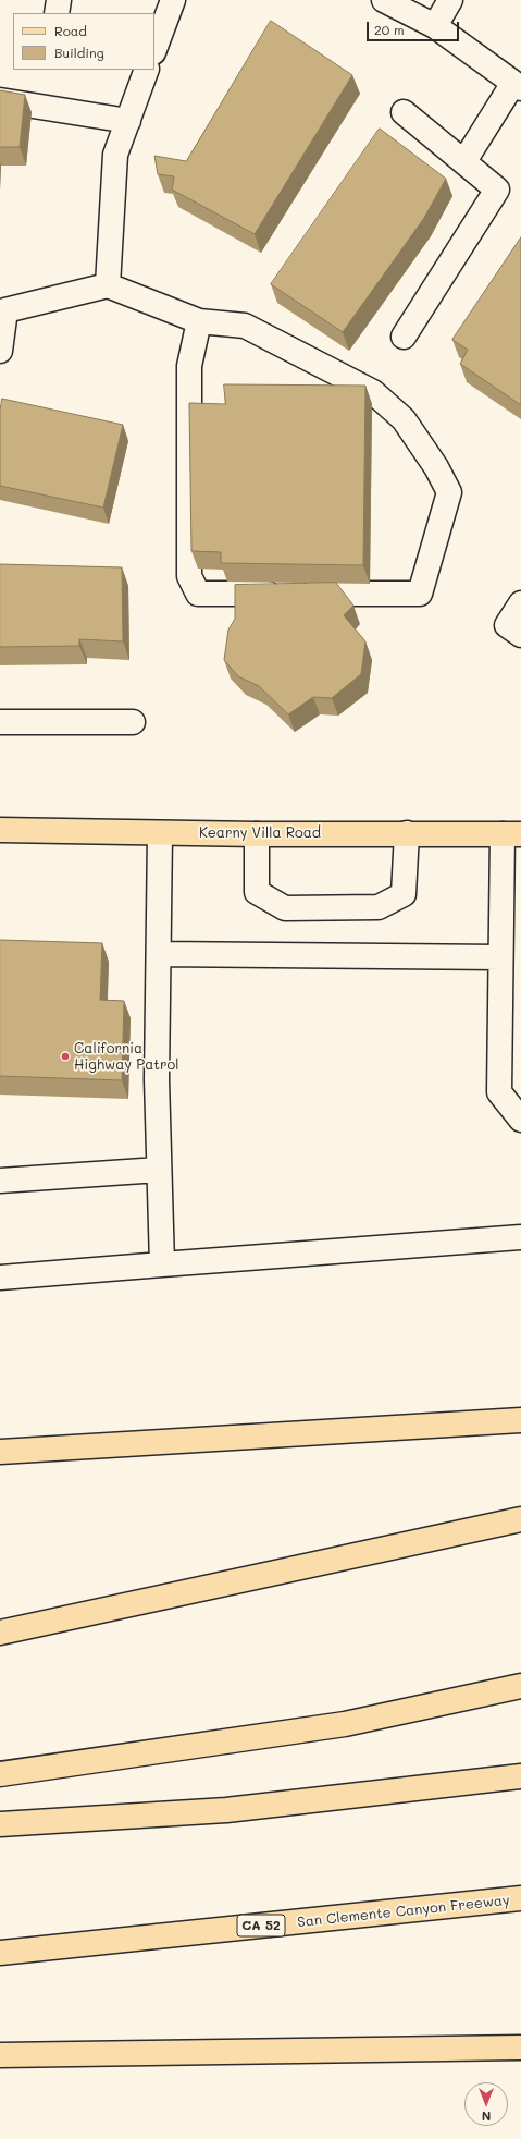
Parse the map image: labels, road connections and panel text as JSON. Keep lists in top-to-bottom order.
{
  "streets": {
    "main road": ["Kearny Villa Road", "San Clemente Canyon Freeway", "CA 52"]
  },
  "places": ["California Highway Patrol"],
  "legend": ["Road", "Building"],
  "scale_bar": "20 m",
  "north": "bottom"
}
